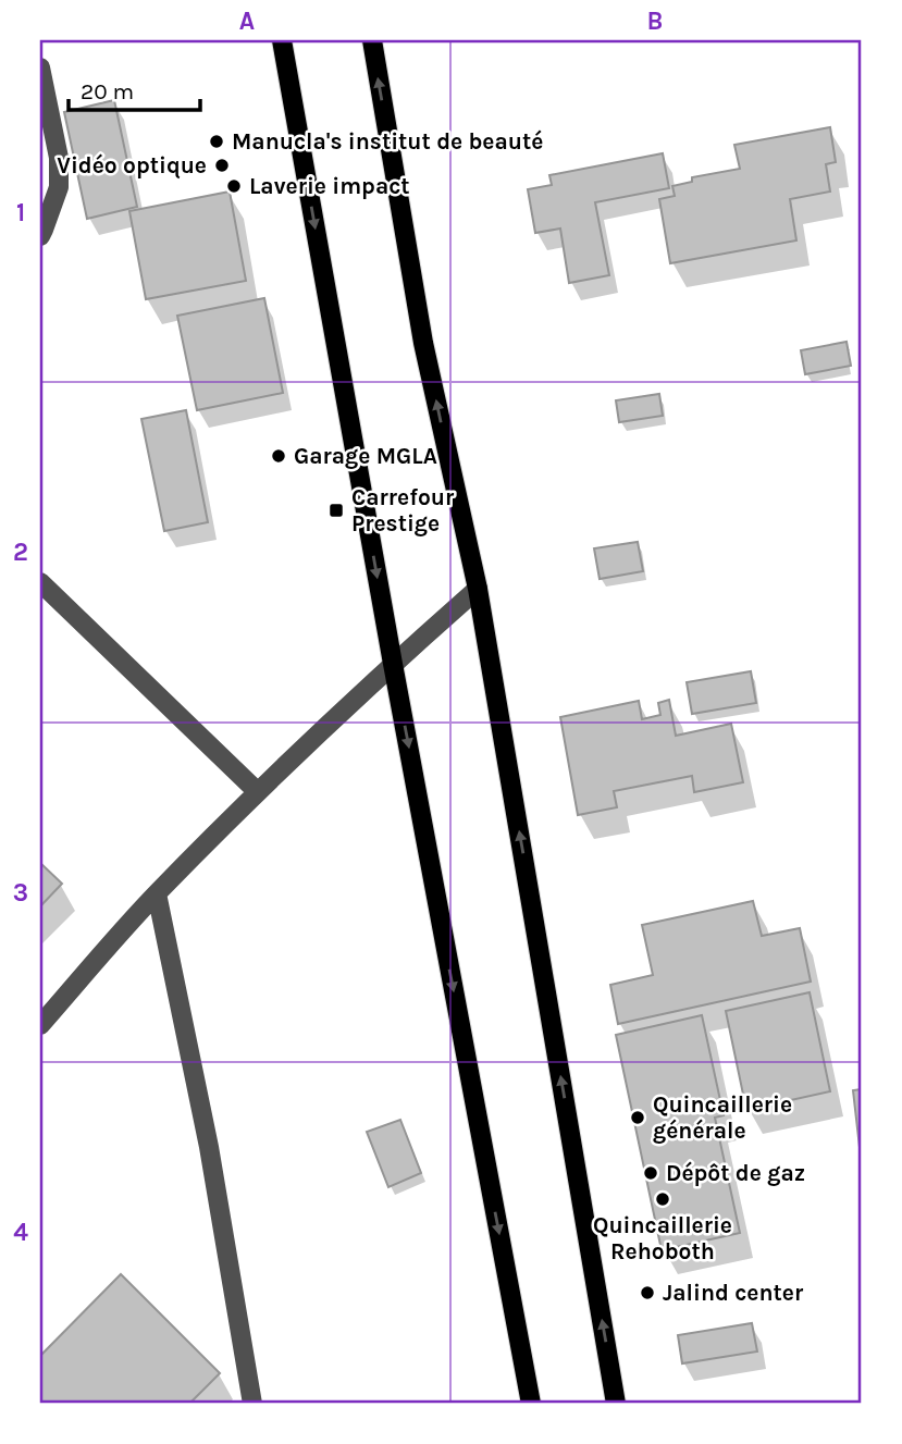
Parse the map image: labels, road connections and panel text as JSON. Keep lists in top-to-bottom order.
{
  "places": {
    "other": [
      "Manucla's institut de beauté",
      "Vidéo optique",
      "Laverie impact",
      "Garage MGLA",
      "Quincaillerie générale",
      "Dépôt de gaz",
      "Quincaillerie Rehoboth",
      "Jalind center"
    ],
    "transit": ["Carrefour Prestige"]
  },
  "scale_bar": "20 m",
  "grid": {
    "columns": ["A", "B"],
    "rows": [
      "1",
      "2",
      "3",
      "4"
    ]
  }
}
